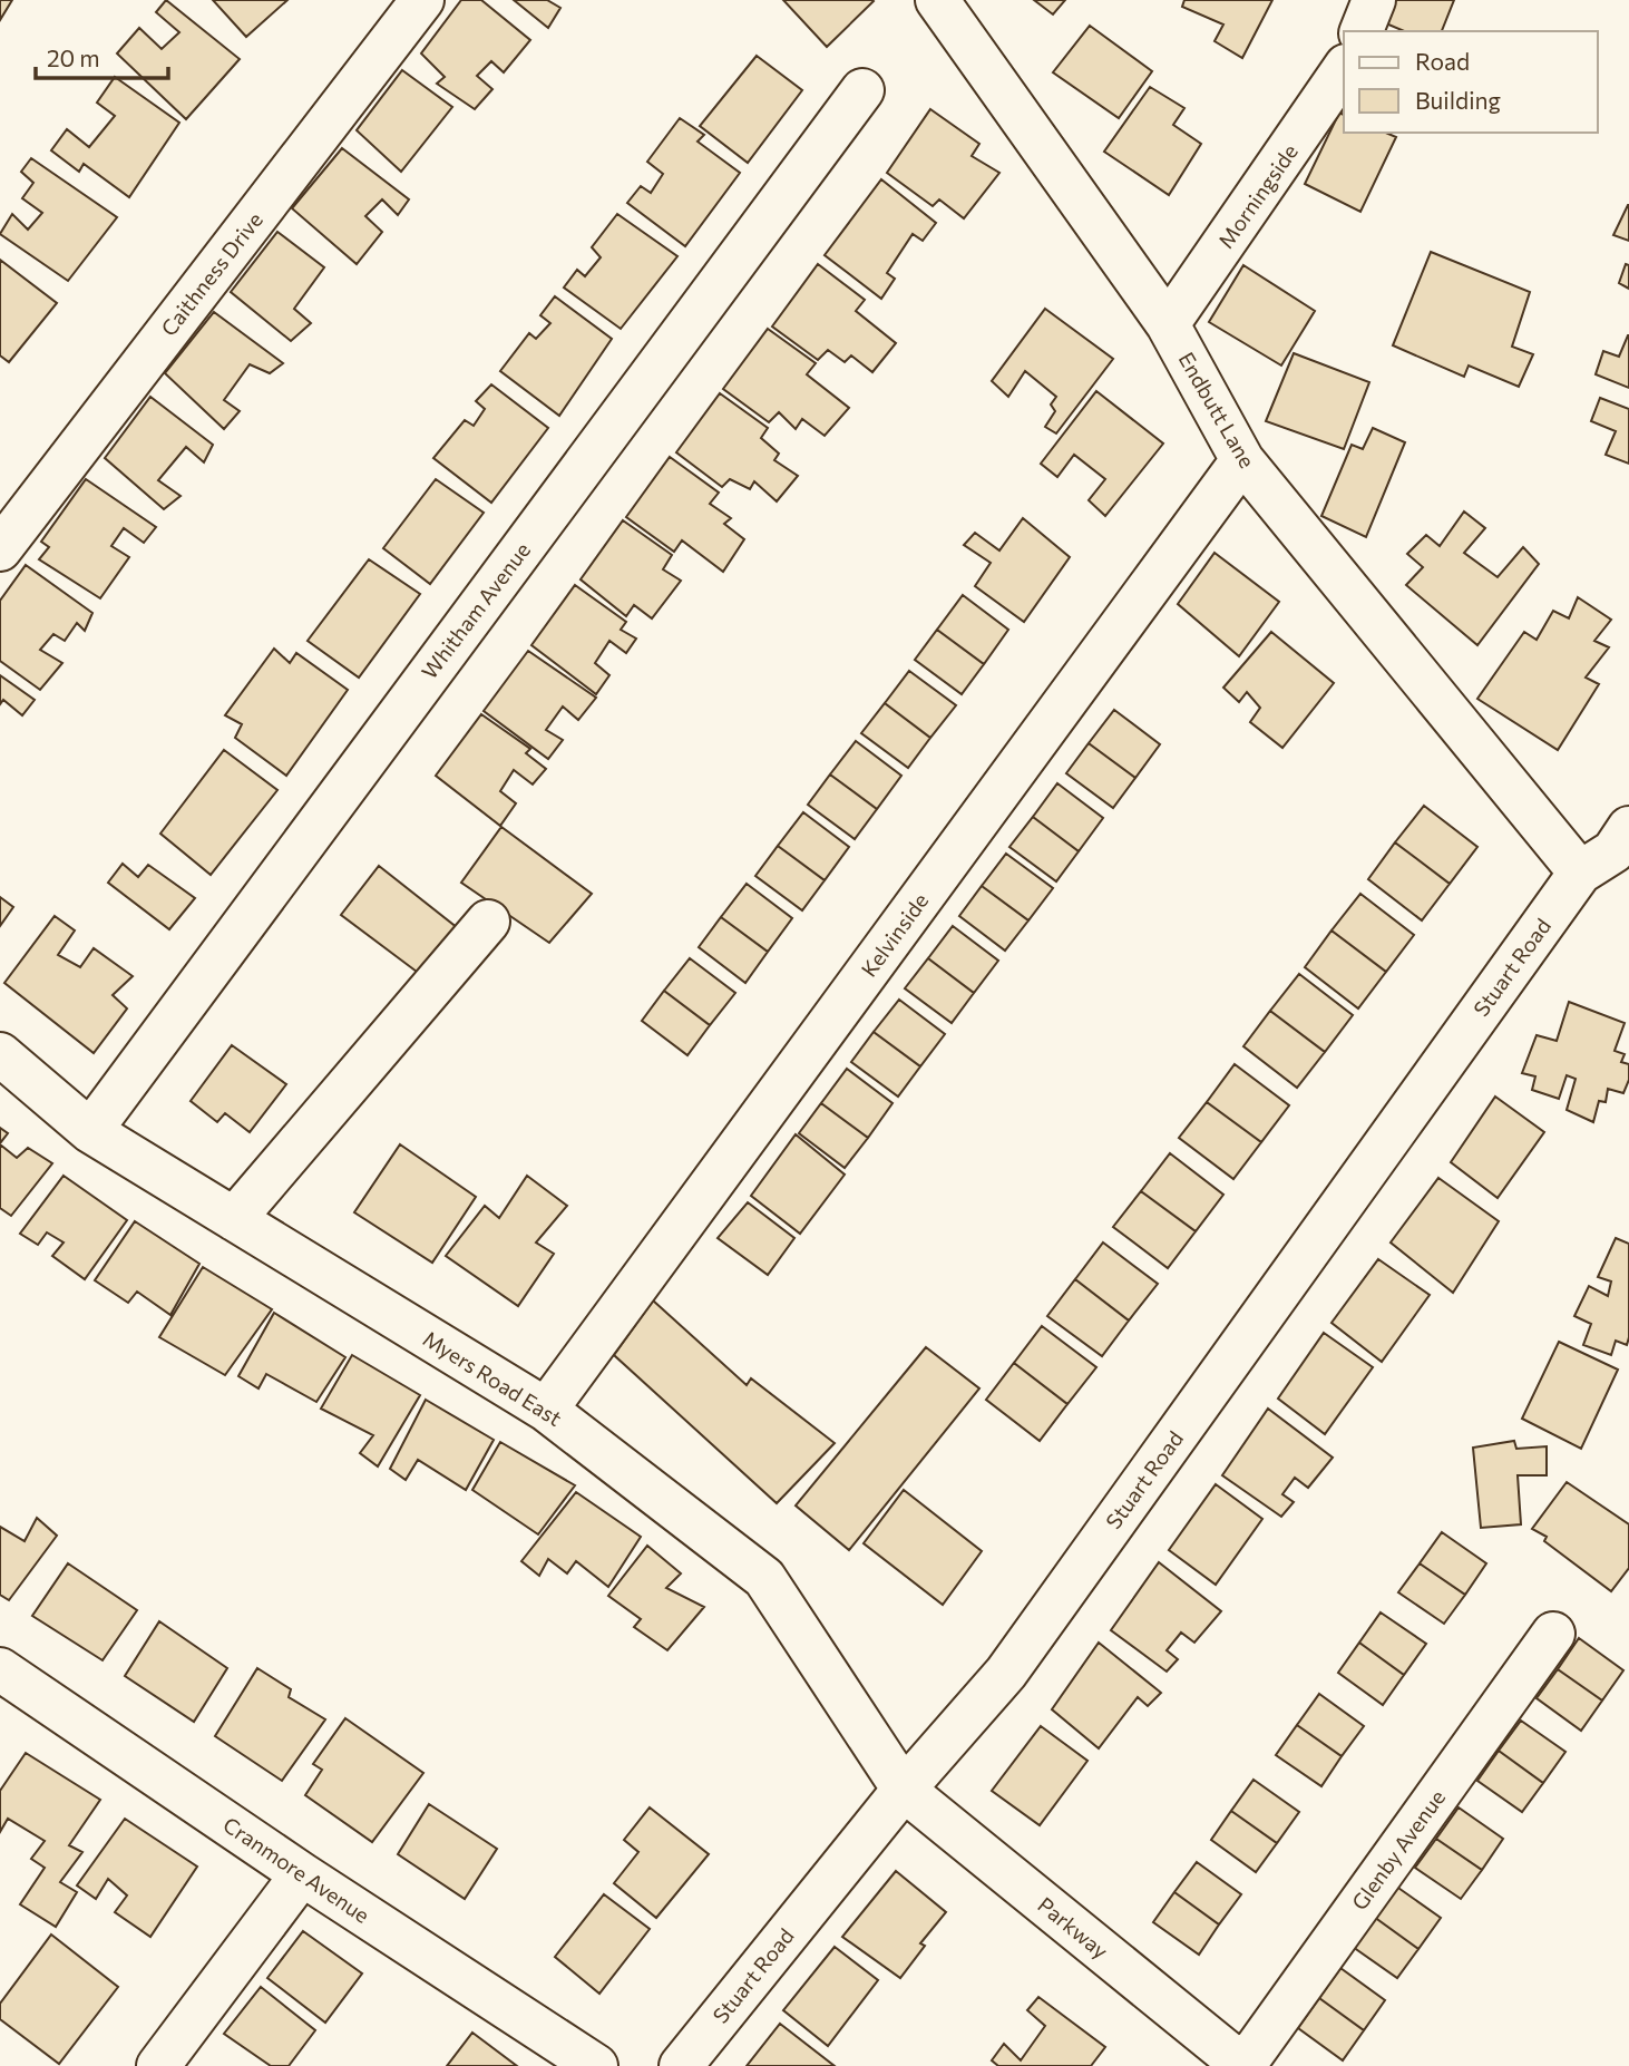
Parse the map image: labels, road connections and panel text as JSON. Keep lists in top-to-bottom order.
{
  "streets": {
    "street": [
      "Morningside",
      "Caithness Drive",
      "Endbutt Lane",
      "Whitham Avenue",
      "Kelvinside",
      "Stuart Road",
      "Myers Road East",
      "Glenby Avenue",
      "Cranmore Avenue",
      "Parkway"
    ]
  },
  "crossings": [
    ["Morningside", "Endbutt Lane"],
    ["Endbutt Lane", "Kelvinside"],
    ["Endbutt Lane", "Stuart Road"],
    ["Whitham Avenue", "Myers Road East"],
    ["Kelvinside", "Myers Road East"],
    ["Stuart Road", "Myers Road East"],
    ["Stuart Road", "Parkway"],
    ["Myers Road East", "Parkway"],
    ["Glenby Avenue", "Parkway"]
  ],
  "legend": ["Road", "Building"],
  "scale_bar": "20 m"
}
